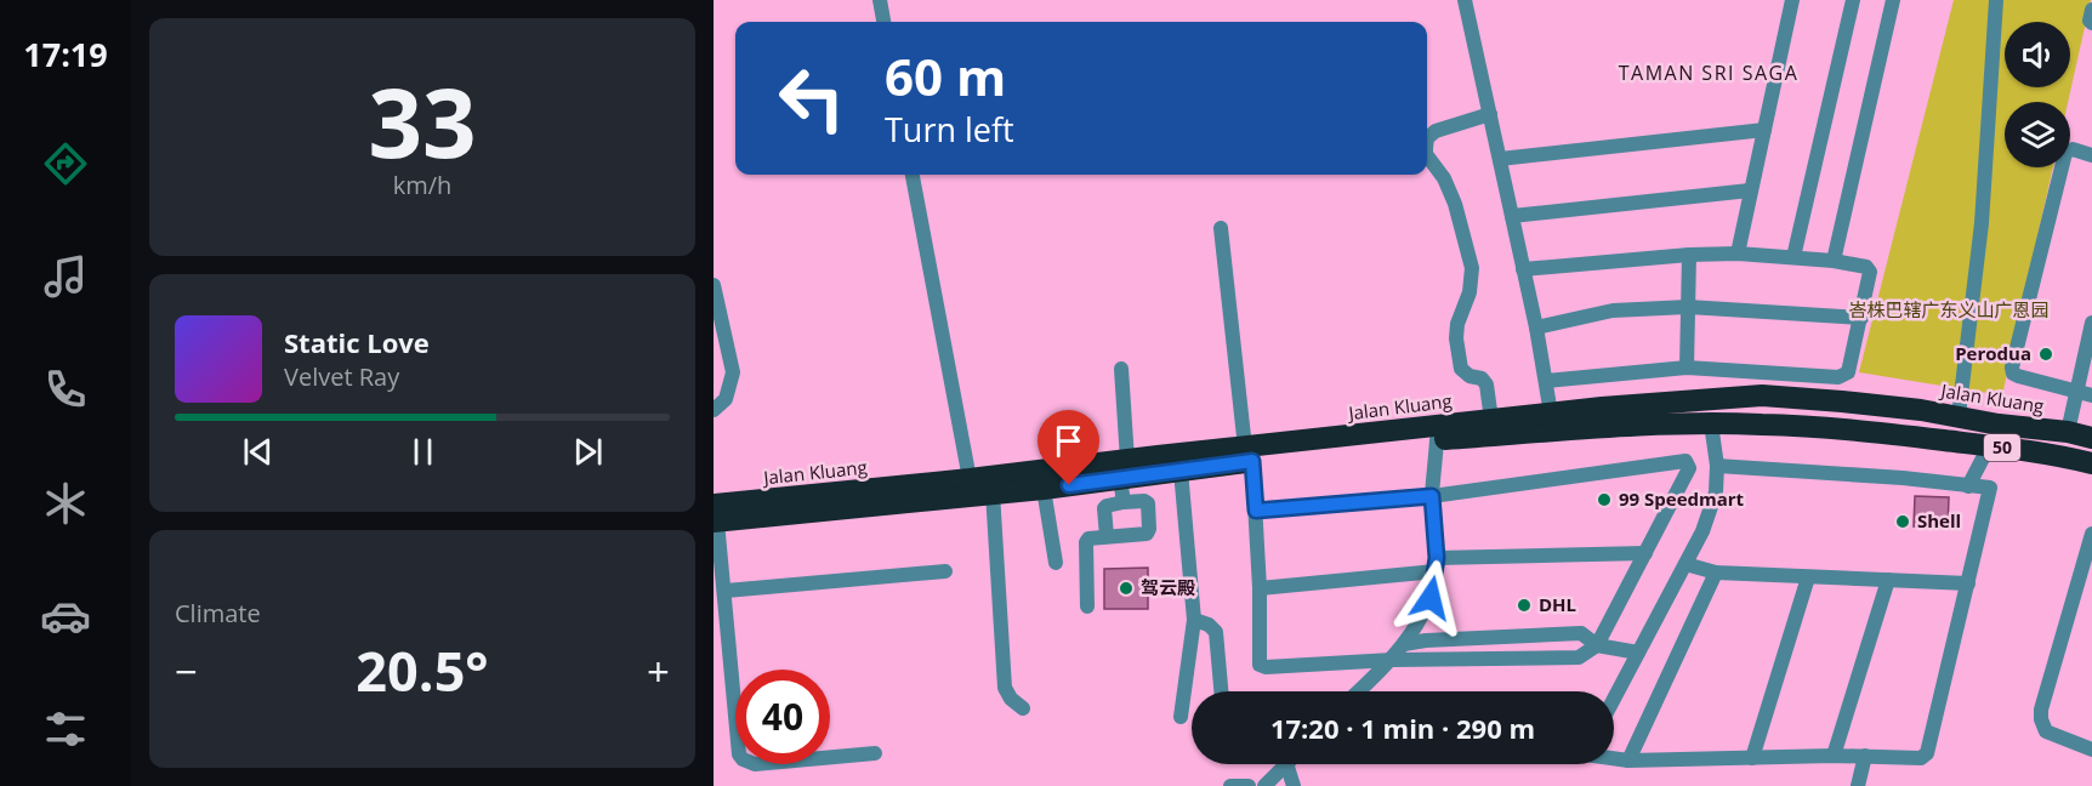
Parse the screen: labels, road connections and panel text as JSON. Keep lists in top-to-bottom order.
{
  "streets": {
    "highway": ["Jalan Kluang", "50"]
  },
  "districts": ["TAMAN SRI SAGA"],
  "parks": ["峇株巴辖广东义山广恩园"],
  "places": [
    "Perodua",
    "99 Speedmart",
    "Shell",
    "驾云殿",
    "DHL"
  ],
  "page": {
    "tabs": "17:19",
    "tile": [
      ["33", "km/h"],
      "Climate"
    ],
    "turn": ["60 m", "Turn left"],
    "song": ["Static Love", "Velvet Ray"],
    "heat": ["−", "20.5°", "+"],
    "limit": "40",
    "trip": "17:20 · 1 min · 290 m"
  }
}
